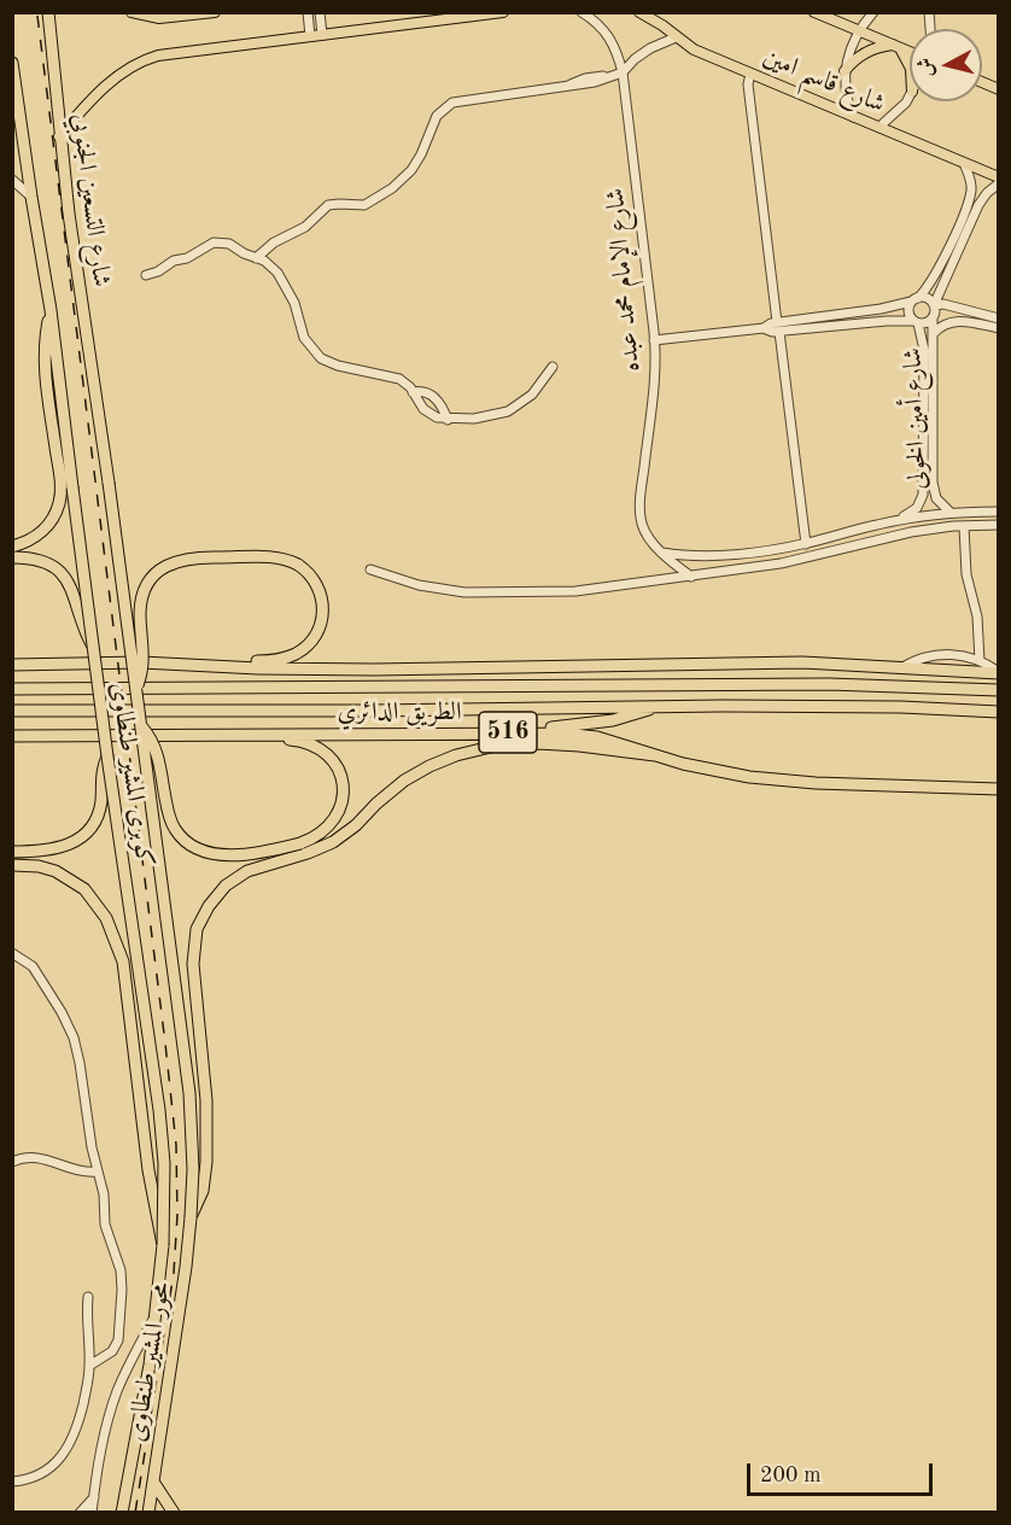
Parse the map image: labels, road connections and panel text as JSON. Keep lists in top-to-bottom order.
{
  "streets": {
    "highway": [
      "شارع التسعين الجنوبي",
      "الطريق الدائري",
      "516",
      "كوبرى المشير طنطاوى",
      "محور المشير طنطاوى"
    ],
    "main road": ["شارع قاسم امين"],
    "street": ["شارع الإمام محمد عبده", "شارع أمين الخولى"]
  },
  "crossings": [
    ["شارع التسعين الجنوبي", "كوبرى المشير طنطاوى"],
    ["كوبرى المشير طنطاوى", "محور المشير طنطاوى"]
  ],
  "scale_bar": "200 m",
  "north": "left"
}
